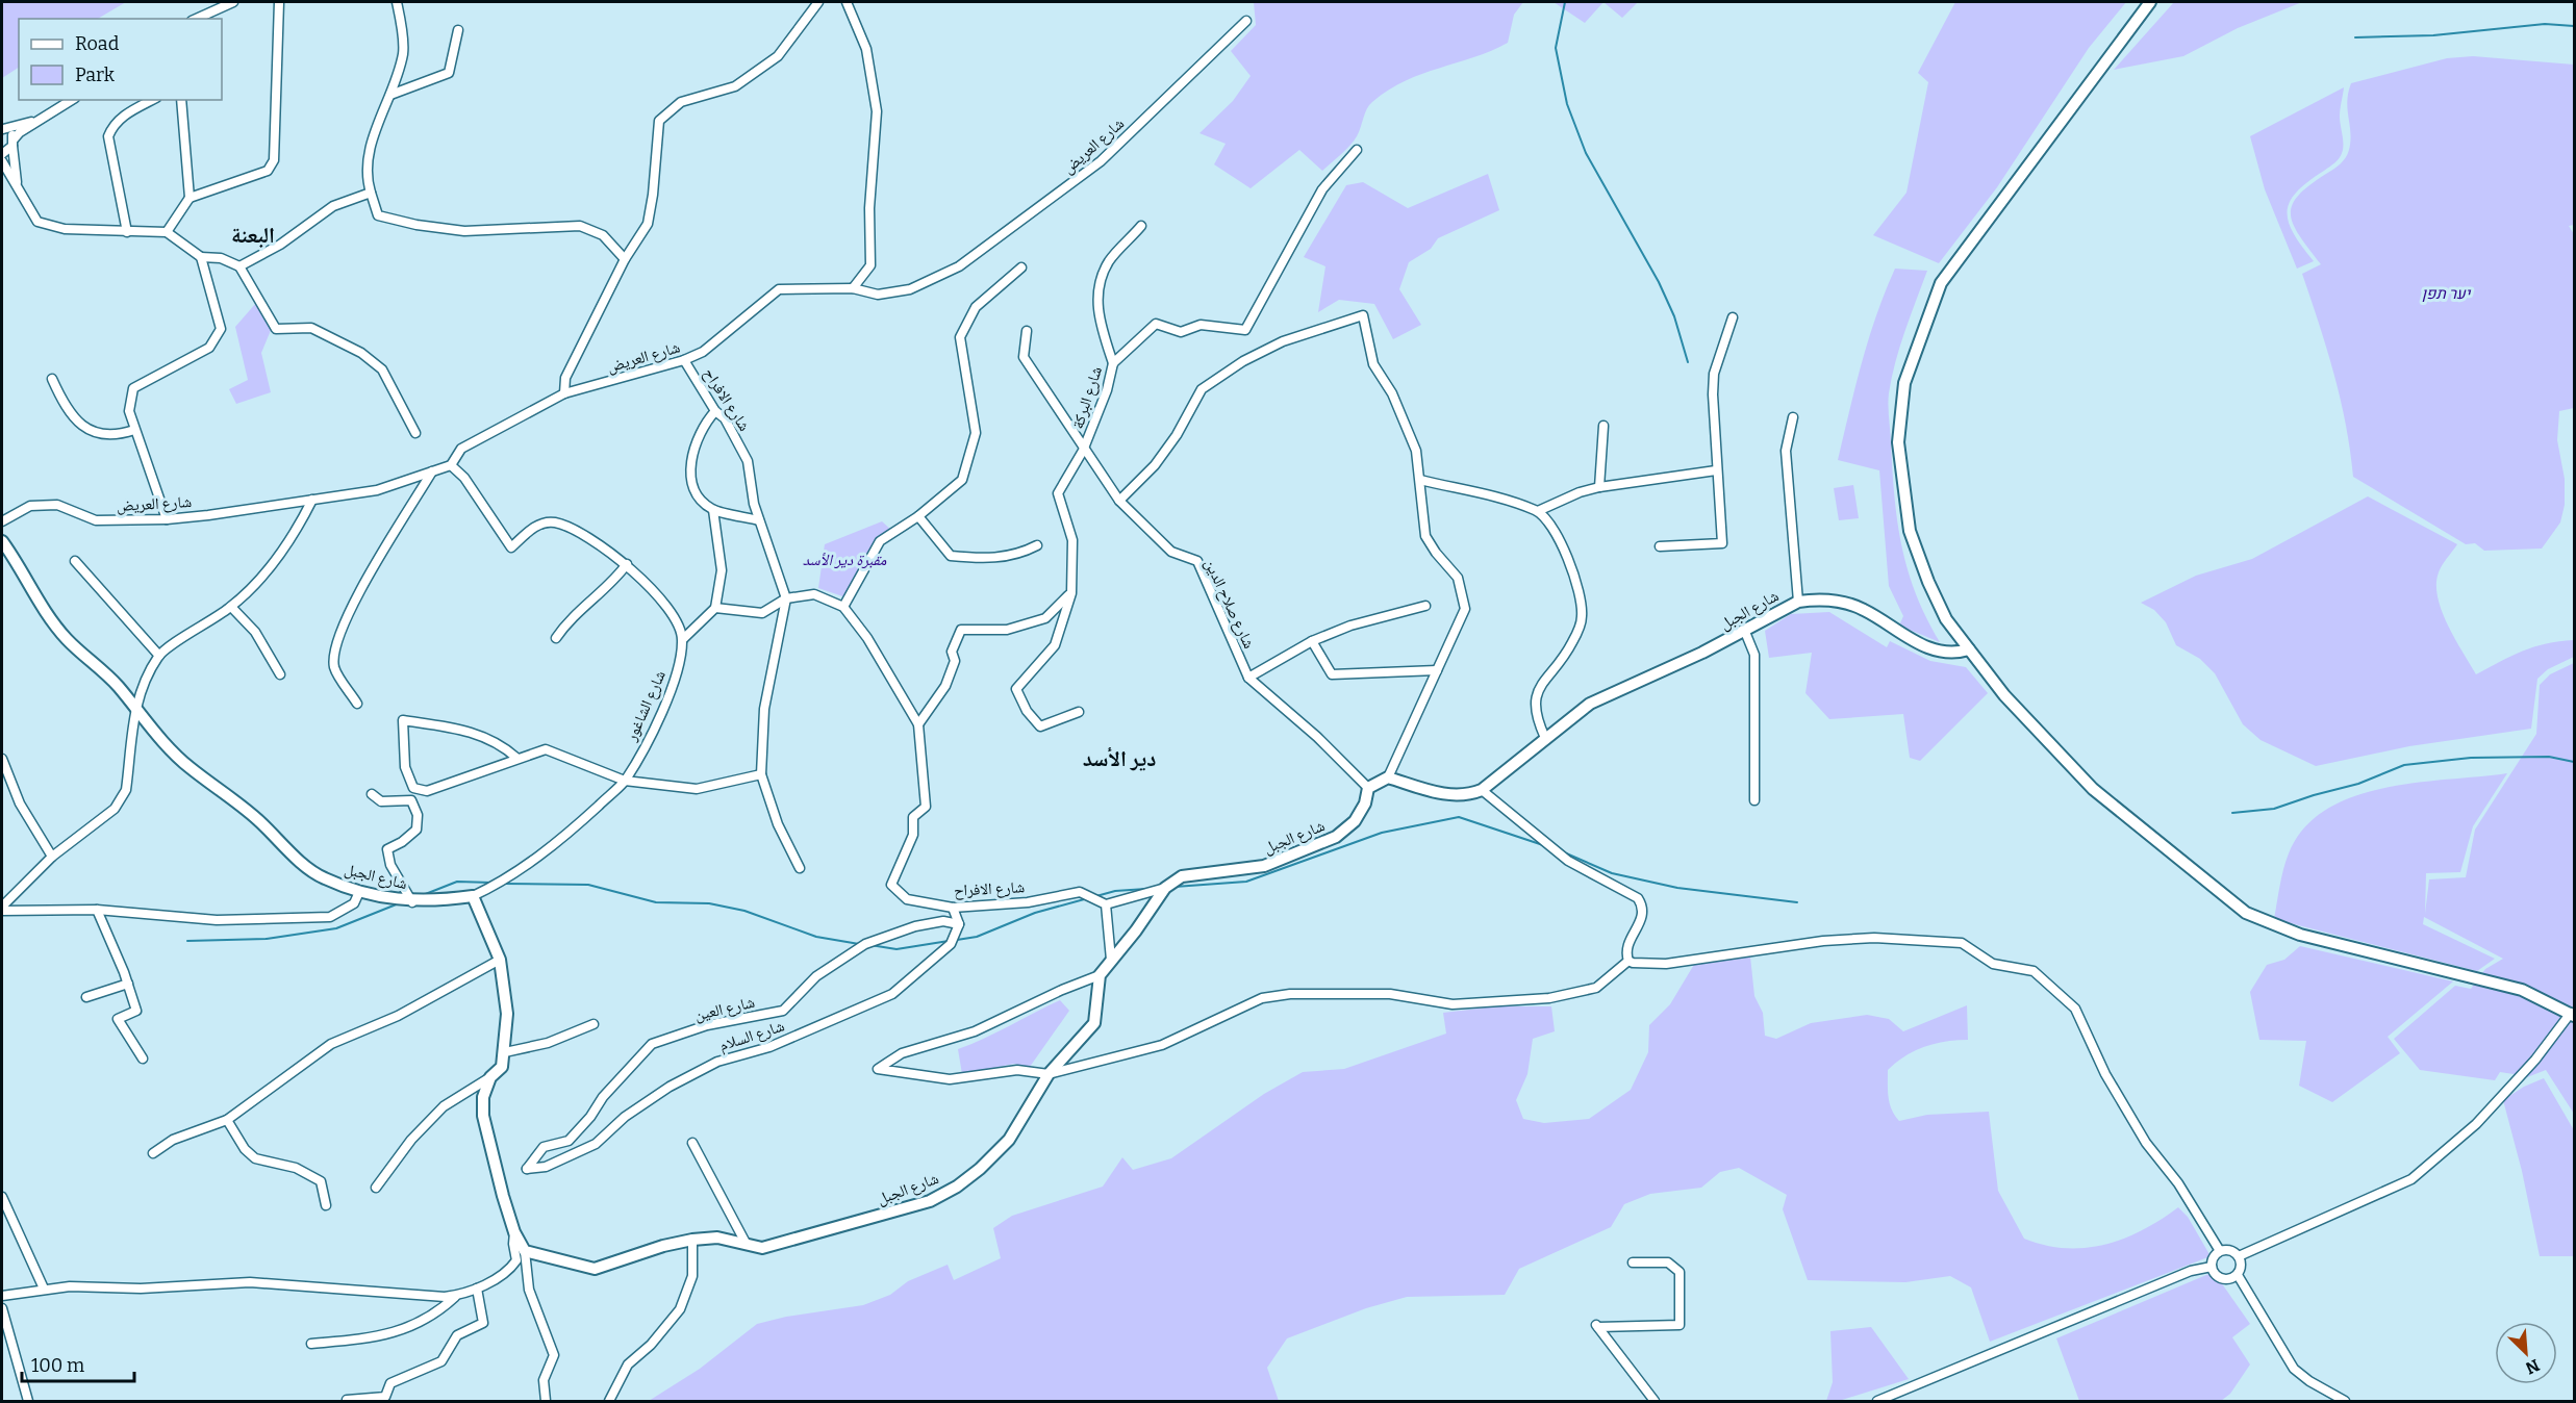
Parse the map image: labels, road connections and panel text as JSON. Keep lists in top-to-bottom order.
{
  "streets": {
    "street": [
      "شارع العريض",
      "شارع البركة",
      "شارع الافراح",
      "شارع صلاح الدين",
      "شارع الجبل",
      "شارع الشاغور",
      "شارع العين",
      "شارع السلام"
    ]
  },
  "crossings": [
    ["شارع العريض", "شارع الافراح"],
    ["شارع البركة", "شارع صلاح الدين"],
    ["شارع صلاح الدين", "شارع الجبل"],
    ["شارع الجبل", "شارع الشاغور"],
    ["شارع العين", "شارع السلام"]
  ],
  "districts": ["البعنة", "دير الأسد"],
  "parks": ["יער תפן", "مقبرة دير الأسد"],
  "legend": ["Road", "Park"],
  "scale_bar": "100 m",
  "north": "bottom right"
}
